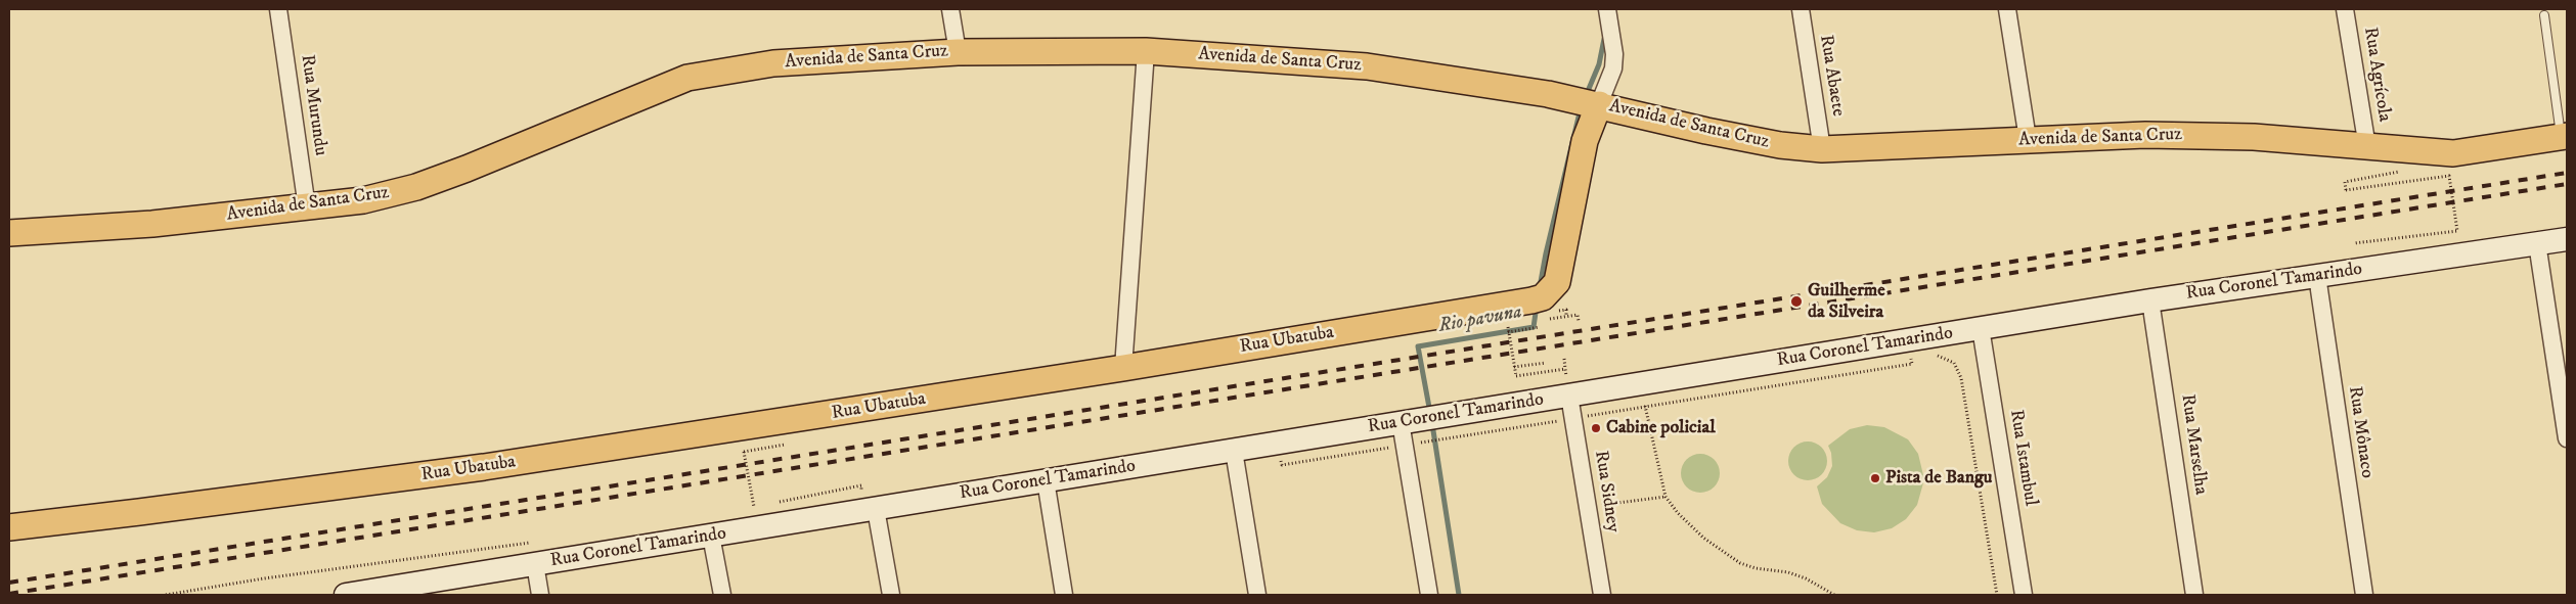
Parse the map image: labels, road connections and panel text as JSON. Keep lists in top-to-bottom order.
{
  "streets": {
    "main road": ["Avenida de Santa Cruz", "Rua Coronel Tamarindo", "Rua Ubatuba"],
    "street": [
      "Rua Agrícola",
      "Rua Abaete",
      "Rua Murundu",
      "Rua Mônaco",
      "Rua Marselha",
      "Rua Istambul",
      "Rua Sidney"
    ]
  },
  "crossings": [
    ["Avenida de Santa Cruz", "Rua Agrícola"],
    ["Avenida de Santa Cruz", "Rua Abaete"],
    ["Avenida de Santa Cruz", "Rua Murundu"],
    ["Avenida de Santa Cruz", "Rua Ubatuba"],
    ["Rua Coronel Tamarindo", "Rua Mônaco"],
    ["Rua Coronel Tamarindo", "Rua Marselha"],
    ["Rua Coronel Tamarindo", "Rua Istambul"],
    ["Rua Coronel Tamarindo", "Rua Sidney"]
  ],
  "water": ["Rio pavuna"],
  "places": ["Guilherme da Silveira", "Cabine policial", "Pista de Bangu"]
}
